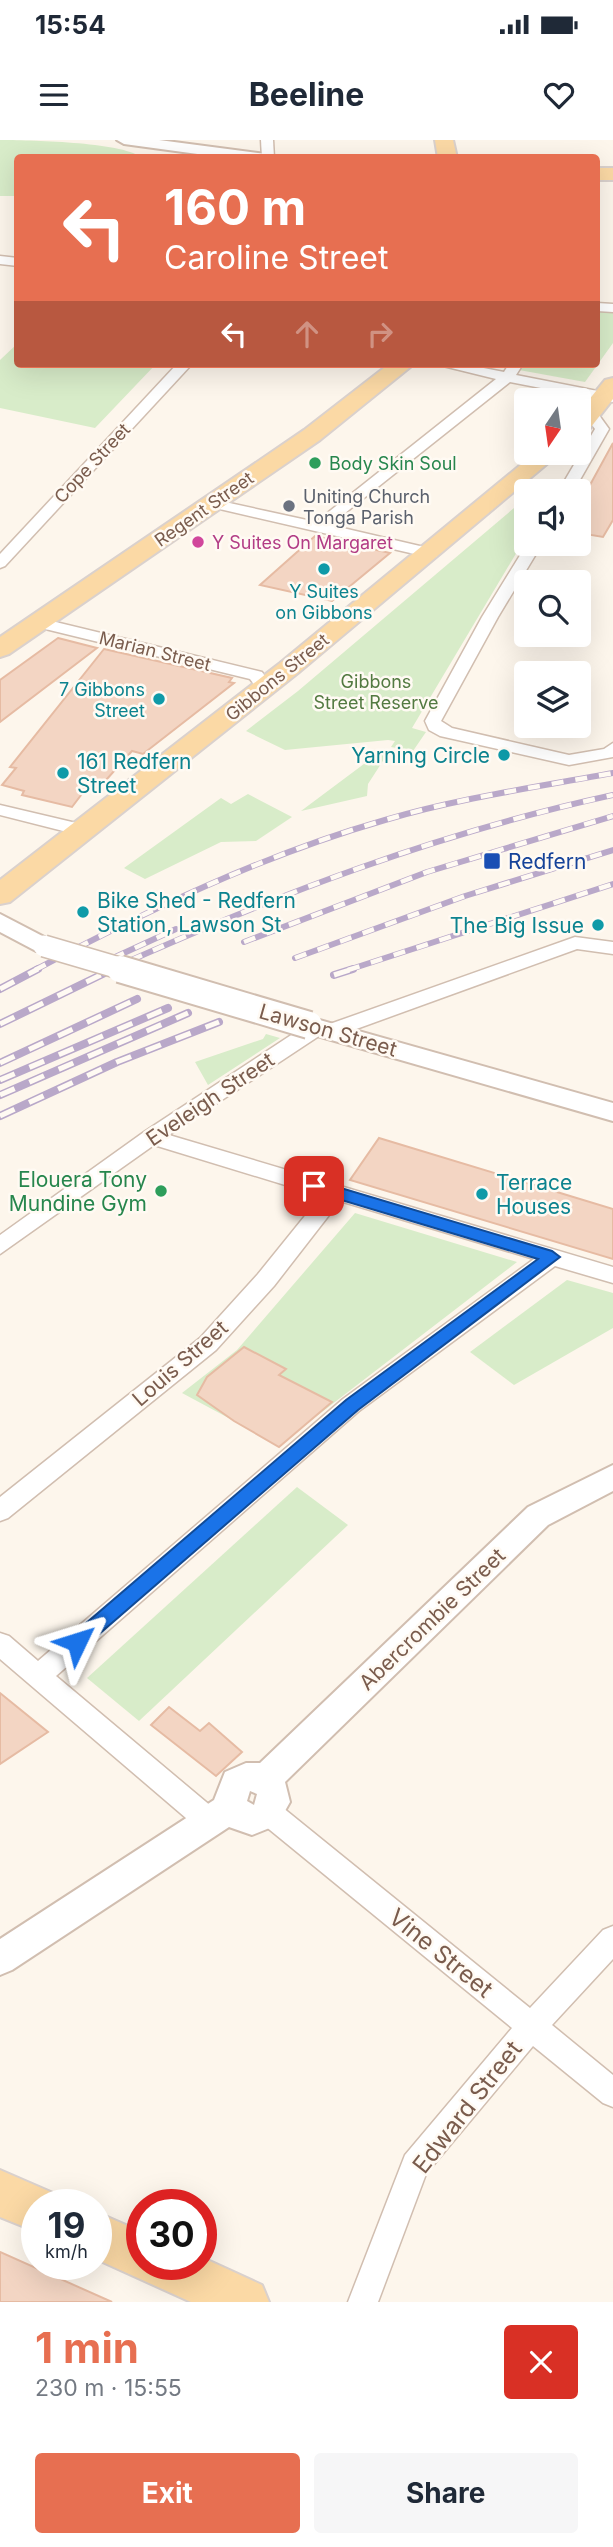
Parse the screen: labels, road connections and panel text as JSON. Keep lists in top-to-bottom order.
{
  "streets": {
    "main road": ["Regent Street", "Gibbons Street"],
    "street": [
      "Cope Street",
      "Marian Street",
      "Lawson Street",
      "Eveleigh Street",
      "Louis Street",
      "Abercrombie Street",
      "Vine Street",
      "Edward Street"
    ]
  },
  "crossings": [
    ["Regent Street", "Marian Street"],
    ["Marian Street", "Gibbons Street"],
    ["Lawson Street", "Eveleigh Street"],
    ["Vine Street", "Edward Street"]
  ],
  "parks": ["Gibbons Street Reserve"],
  "places": {
    "other": [
      "Body Skin Soul",
      "Uniting Church Tonga Parish",
      "Y Suites On Margaret",
      "Y Suites on Gibbons",
      "7 Gibbons Street",
      "Yarning Circle",
      "161 Redfern Street",
      "Bike Shed - Redfern Station, Lawson St",
      "The Big Issue",
      "Elouera Tony Mundine Gym",
      "Terrace Houses"
    ],
    "transit": ["Redfern"]
  },
  "north": "bottom",
  "page": {
    "status": "15:54",
    "header": "Beeline",
    "turn": ["160 m", "Caroline Street"],
    "speed": "19 km/h",
    "limit": "30",
    "heading": ["1 min", "230 m · 15:55"],
    "buttons": ["Exit", "Share"]
  }
}
